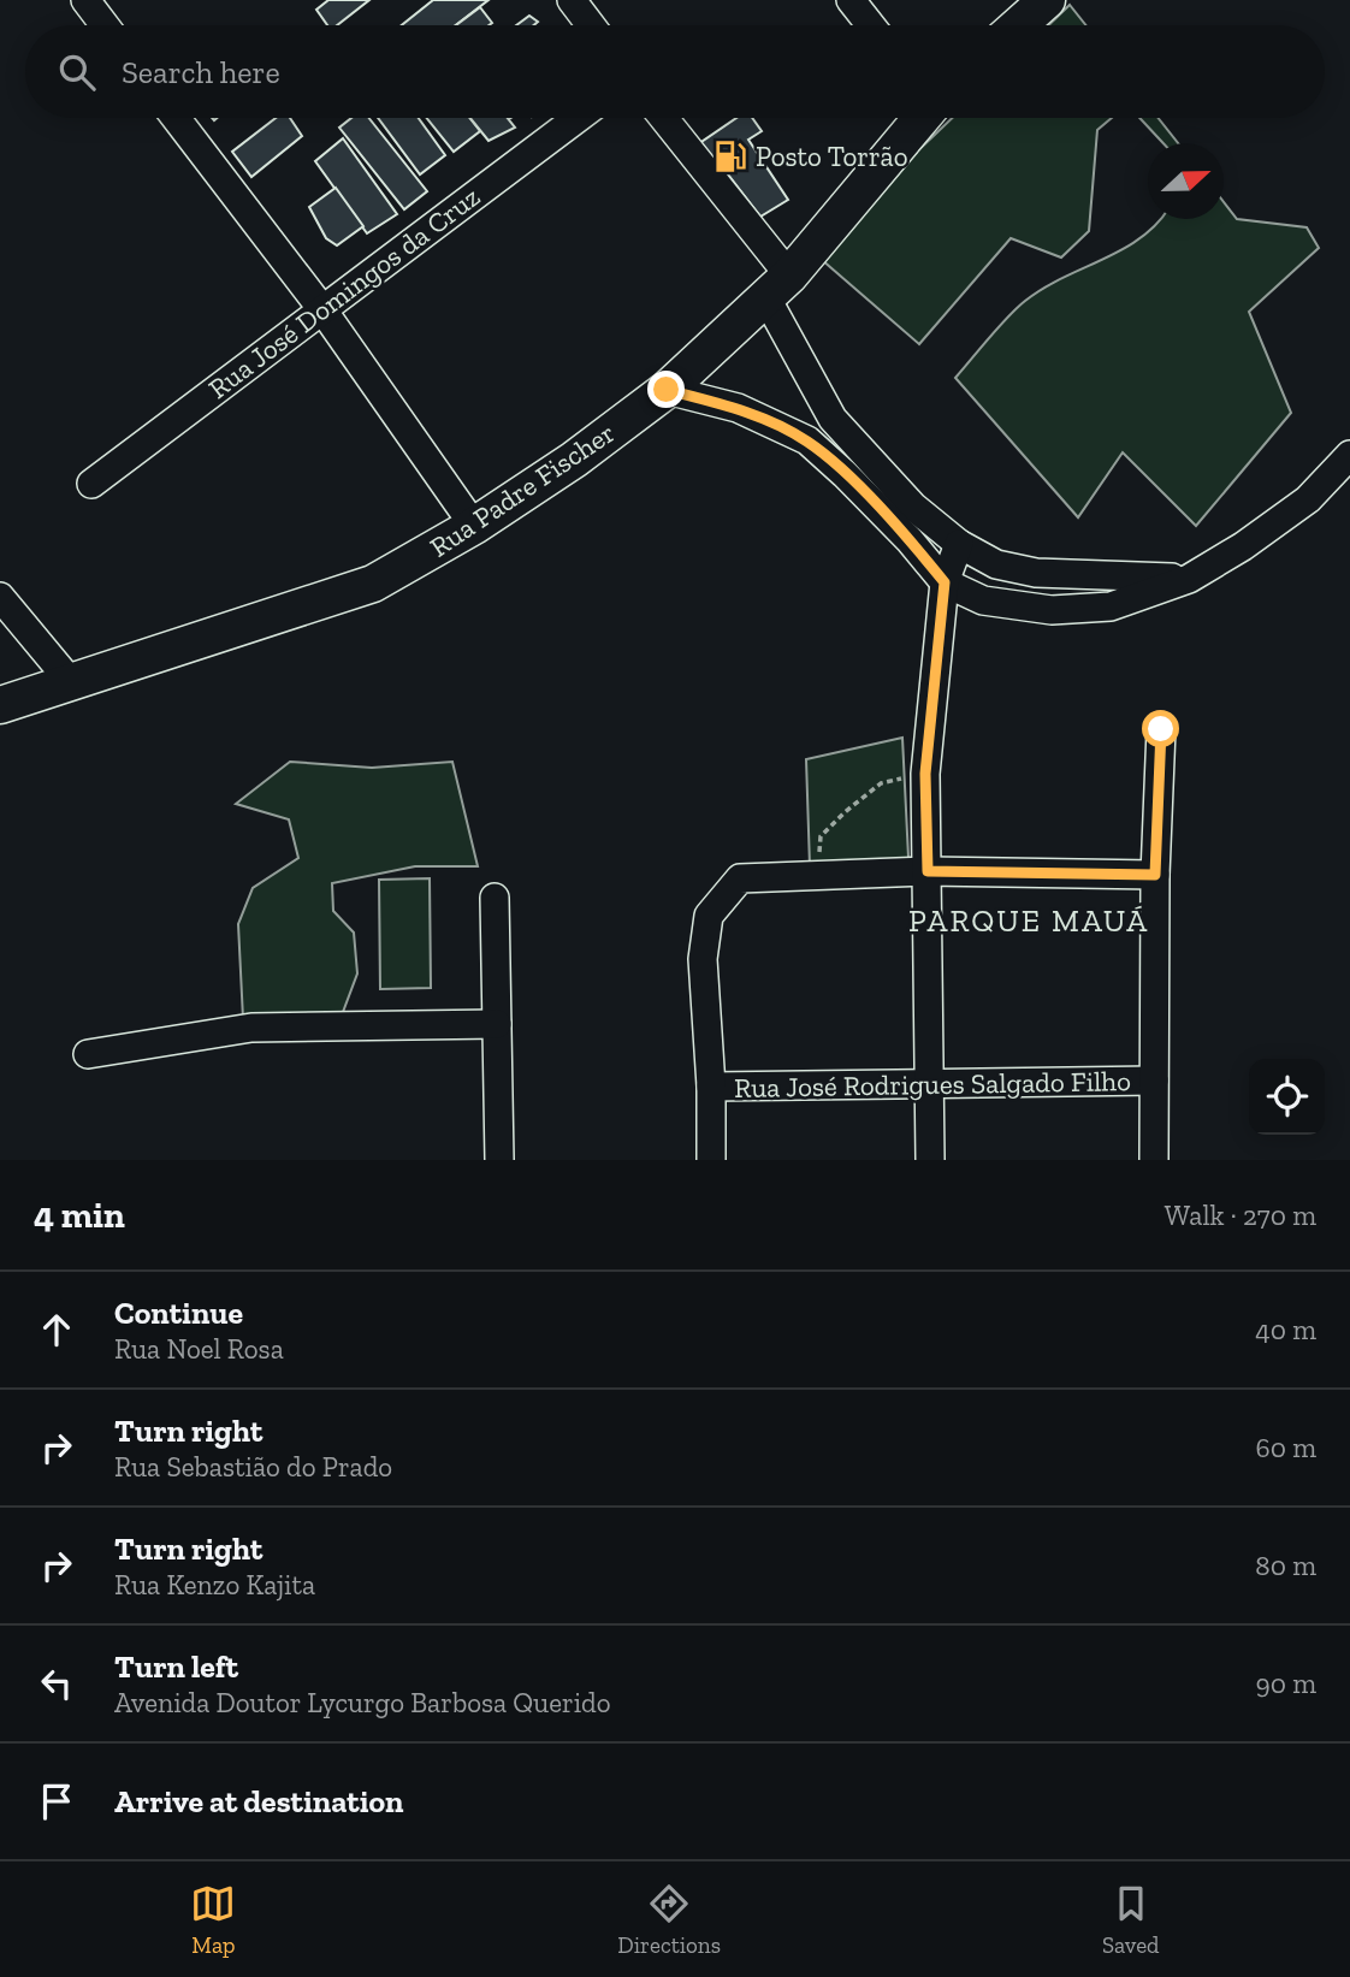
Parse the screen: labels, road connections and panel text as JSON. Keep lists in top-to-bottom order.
{
  "streets": {
    "main road": ["Rua Padre Fischer"],
    "street": ["Rua José Domingos da Cruz", "Rua José Rodrigues Salgado Filho"]
  },
  "districts": ["PARQUE MAUÁ"],
  "places": {
    "fuel station": ["Posto Torrão"]
  },
  "north": "right",
  "page": {
    "search": "Search here",
    "heading": ["4 min", "Walk · 270 m"],
    "list": [
      ["Continue", "Rua Noel Rosa", "40 m"],
      ["Turn right", "Rua Sebastião do Prado", "60 m"],
      ["Turn right", "Rua Kenzo Kajita", "80 m"],
      ["Turn left", "Avenida Doutor Lycurgo Barbosa Querido", "90 m"],
      "Arrive at destination"
    ],
    "nav": ["Map", "Directions", "Saved"]
  }
}
